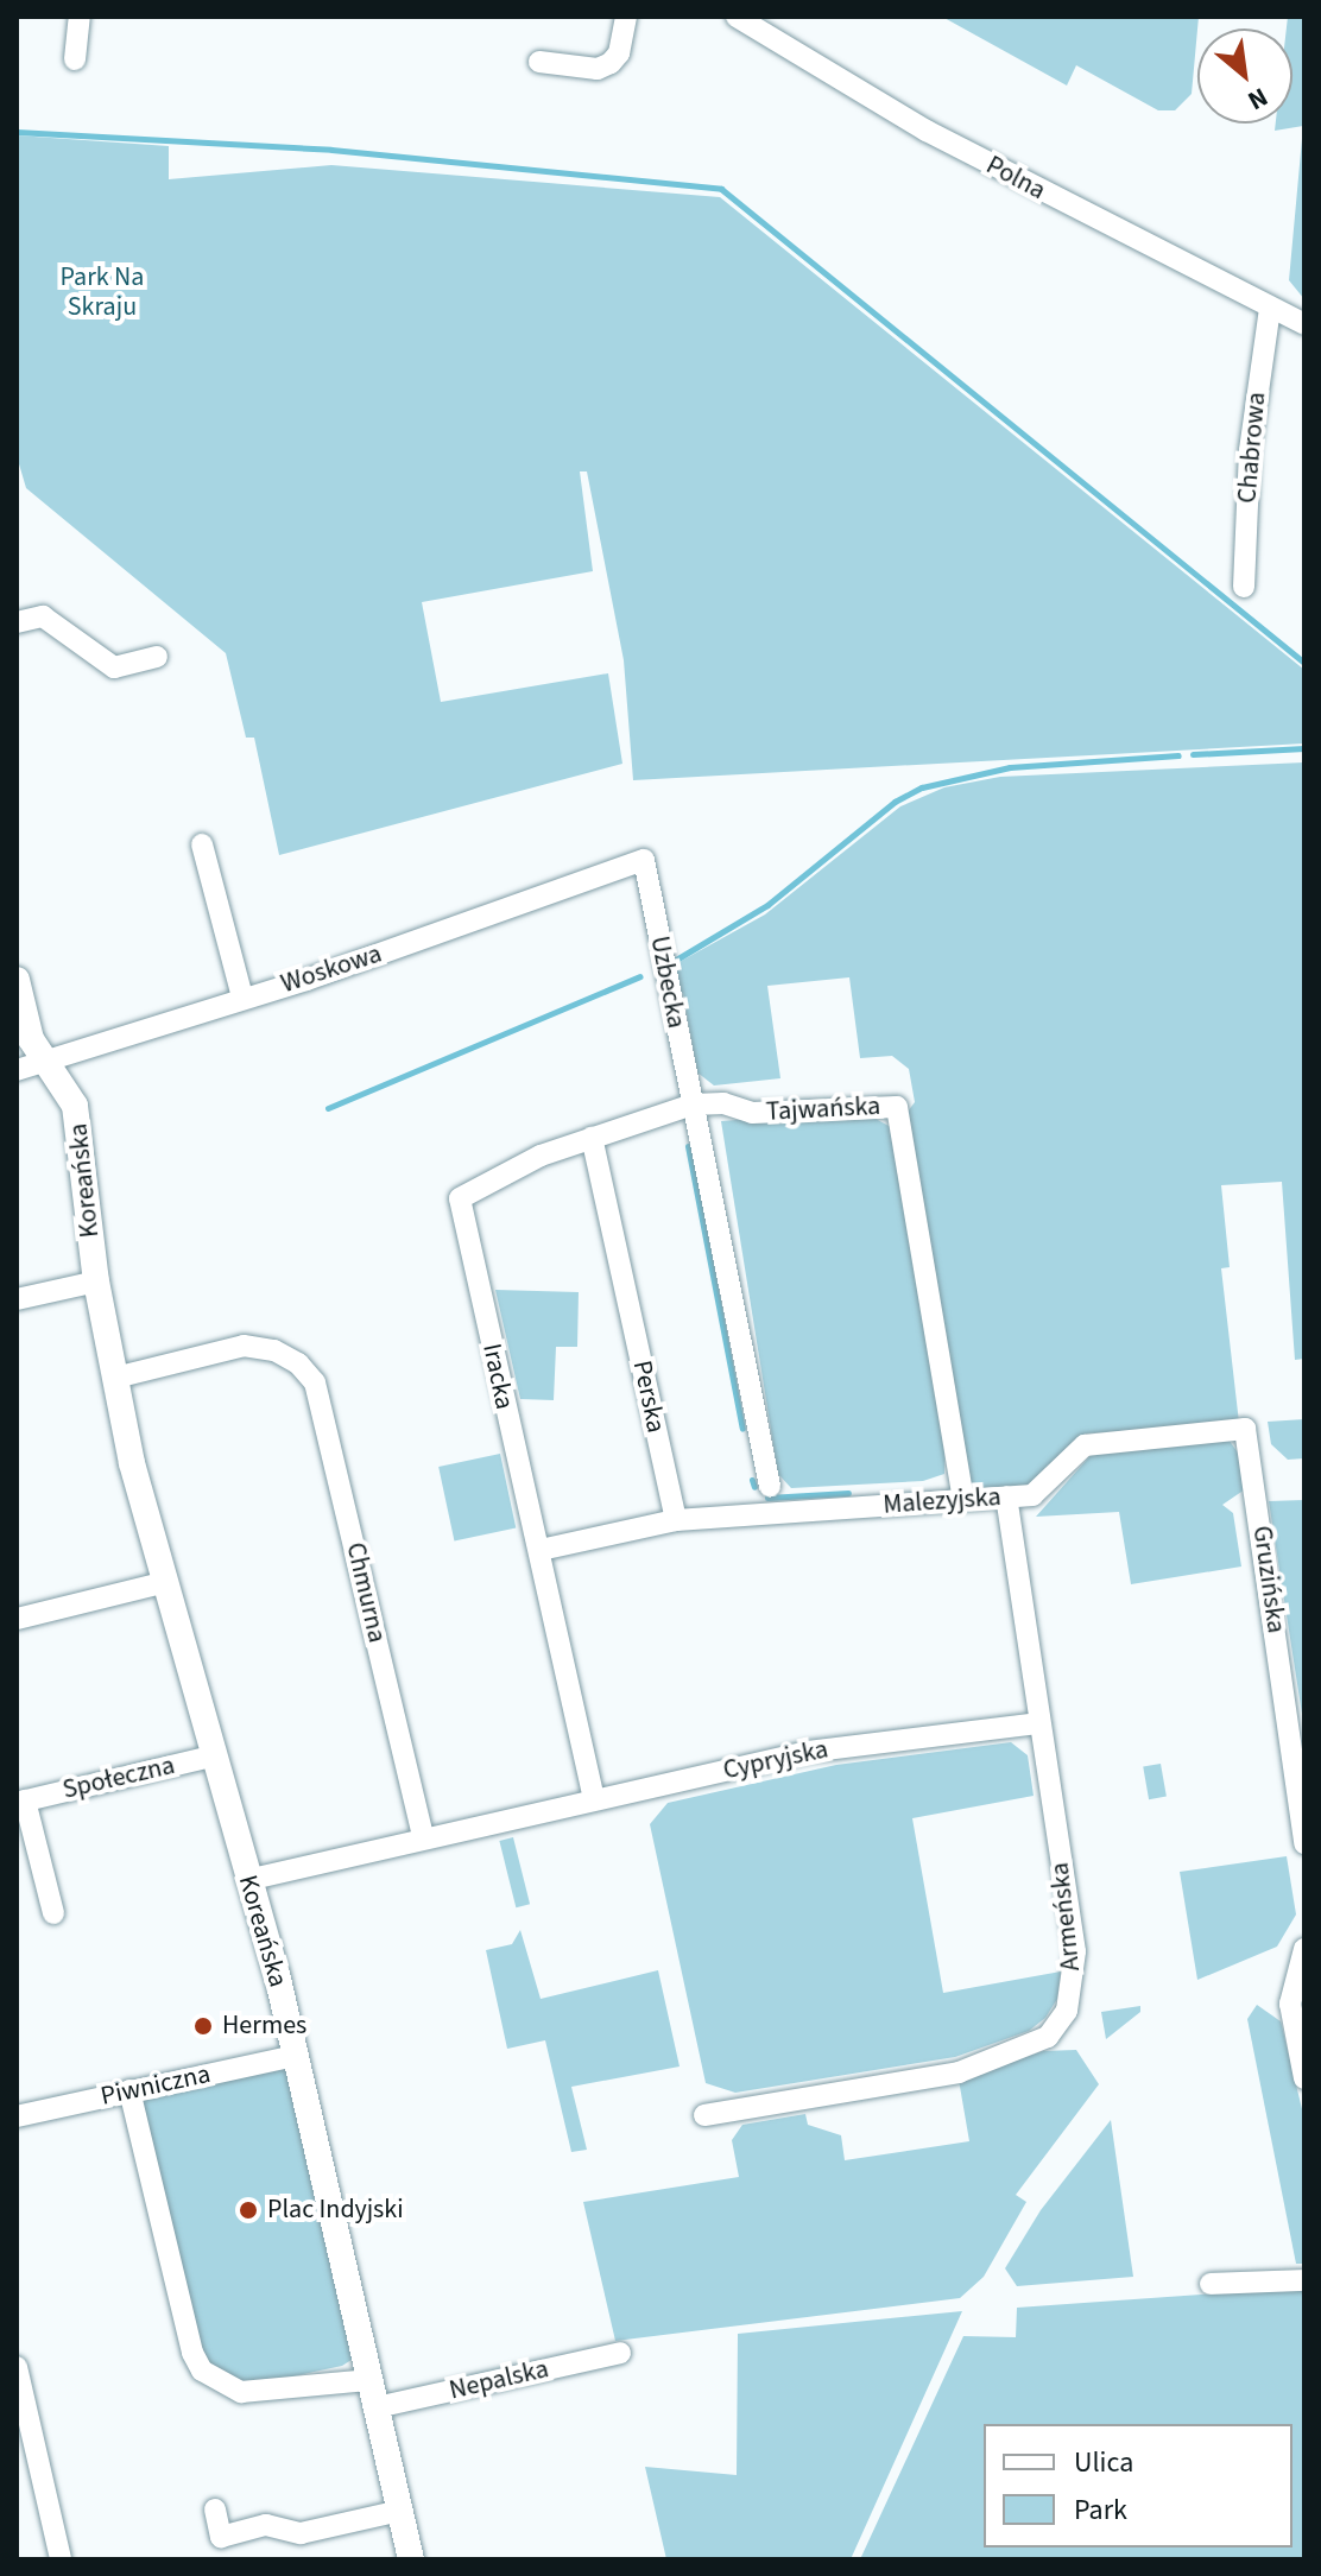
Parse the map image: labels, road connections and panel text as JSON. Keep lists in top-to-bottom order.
{
  "streets": {
    "street": [
      "Polna",
      "Chabrowa",
      "Woskowa",
      "Uzbecka",
      "Tajwańska",
      "Koreańska",
      "Iracka",
      "Perska",
      "Malezyjska",
      "Gruzińska",
      "Chmurna",
      "Cypryjska",
      "Społeczna",
      "Armeńska",
      "Piwniczna",
      "Nepalska"
    ]
  },
  "crossings": [
    ["Polna", "Chabrowa"],
    ["Woskowa", "Uzbecka"],
    ["Woskowa", "Koreańska"],
    ["Uzbecka", "Tajwańska"],
    ["Uzbecka", "Iracka"],
    ["Tajwańska", "Iracka"],
    ["Tajwańska", "Malezyjska"],
    ["Koreańska", "Chmurna"],
    ["Koreańska", "Społeczna"],
    ["Koreańska", "Piwniczna"],
    ["Koreańska", "Nepalska"],
    ["Iracka", "Perska"],
    ["Iracka", "Cypryjska"],
    ["Perska", "Malezyjska"],
    ["Malezyjska", "Gruzińska"],
    ["Malezyjska", "Armeńska"],
    ["Chmurna", "Cypryjska"],
    ["Cypryjska", "Armeńska"]
  ],
  "parks": ["Park Na Skraju"],
  "places": ["Hermes", "Plac Indyjski"],
  "legend": ["Ulica", "Park"],
  "north": "bottom right"
}
